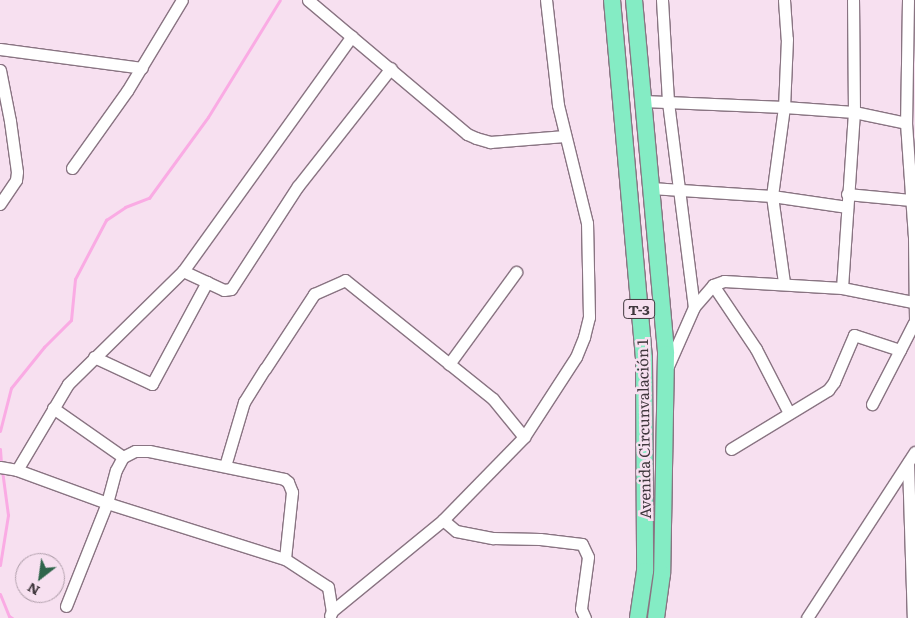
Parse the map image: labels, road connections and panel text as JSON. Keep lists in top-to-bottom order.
{
  "streets": {
    "main road": ["T-3", "Avenida Circunvalación 1"]
  },
  "north": "bottom left"
}
